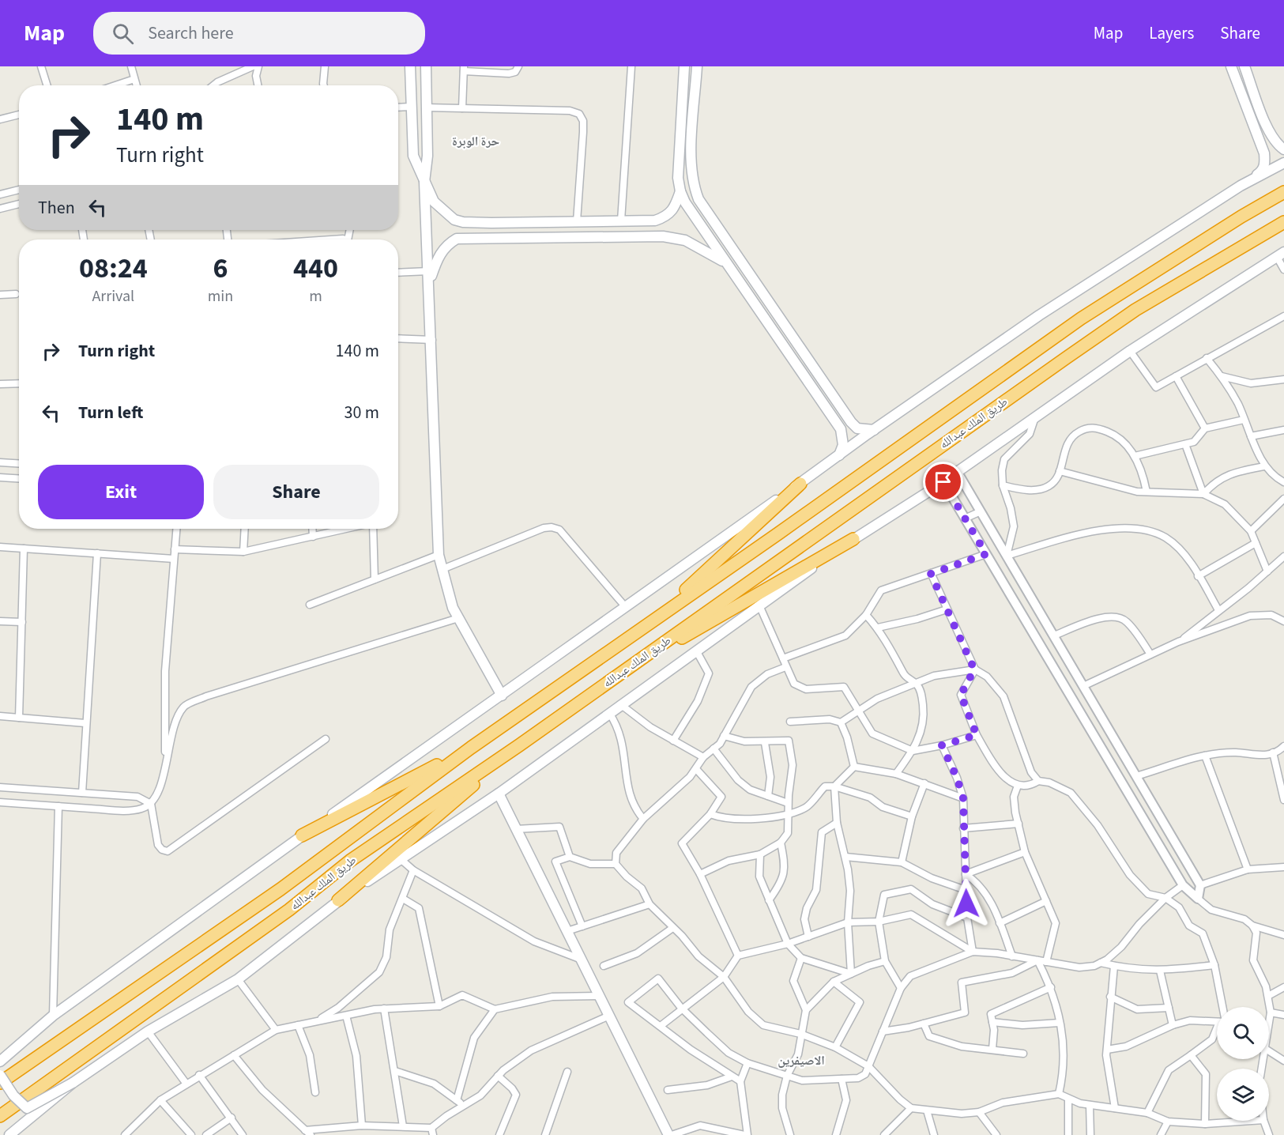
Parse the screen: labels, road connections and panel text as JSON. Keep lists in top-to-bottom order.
{
  "streets": {
    "highway": ["طريق الملك عبدالله"]
  },
  "districts": ["حرة الوبرة", "الاصيفرين"],
  "page": {
    "header": "Map",
    "search": "Search here",
    "nav": ["Map", "Layers", "Share"],
    "turn": ["140 m", "Turn right"],
    "then": "Then",
    "eta": [
      "08:24",
      "Arrival",
      "6",
      "min",
      "440",
      "m"
    ],
    "list": [
      {
        "name": "Turn right",
        "value": "140 m"
      },
      {
        "name": "Turn left",
        "value": "30 m"
      }
    ],
    "buttons": ["Exit", "Share"]
  }
}
